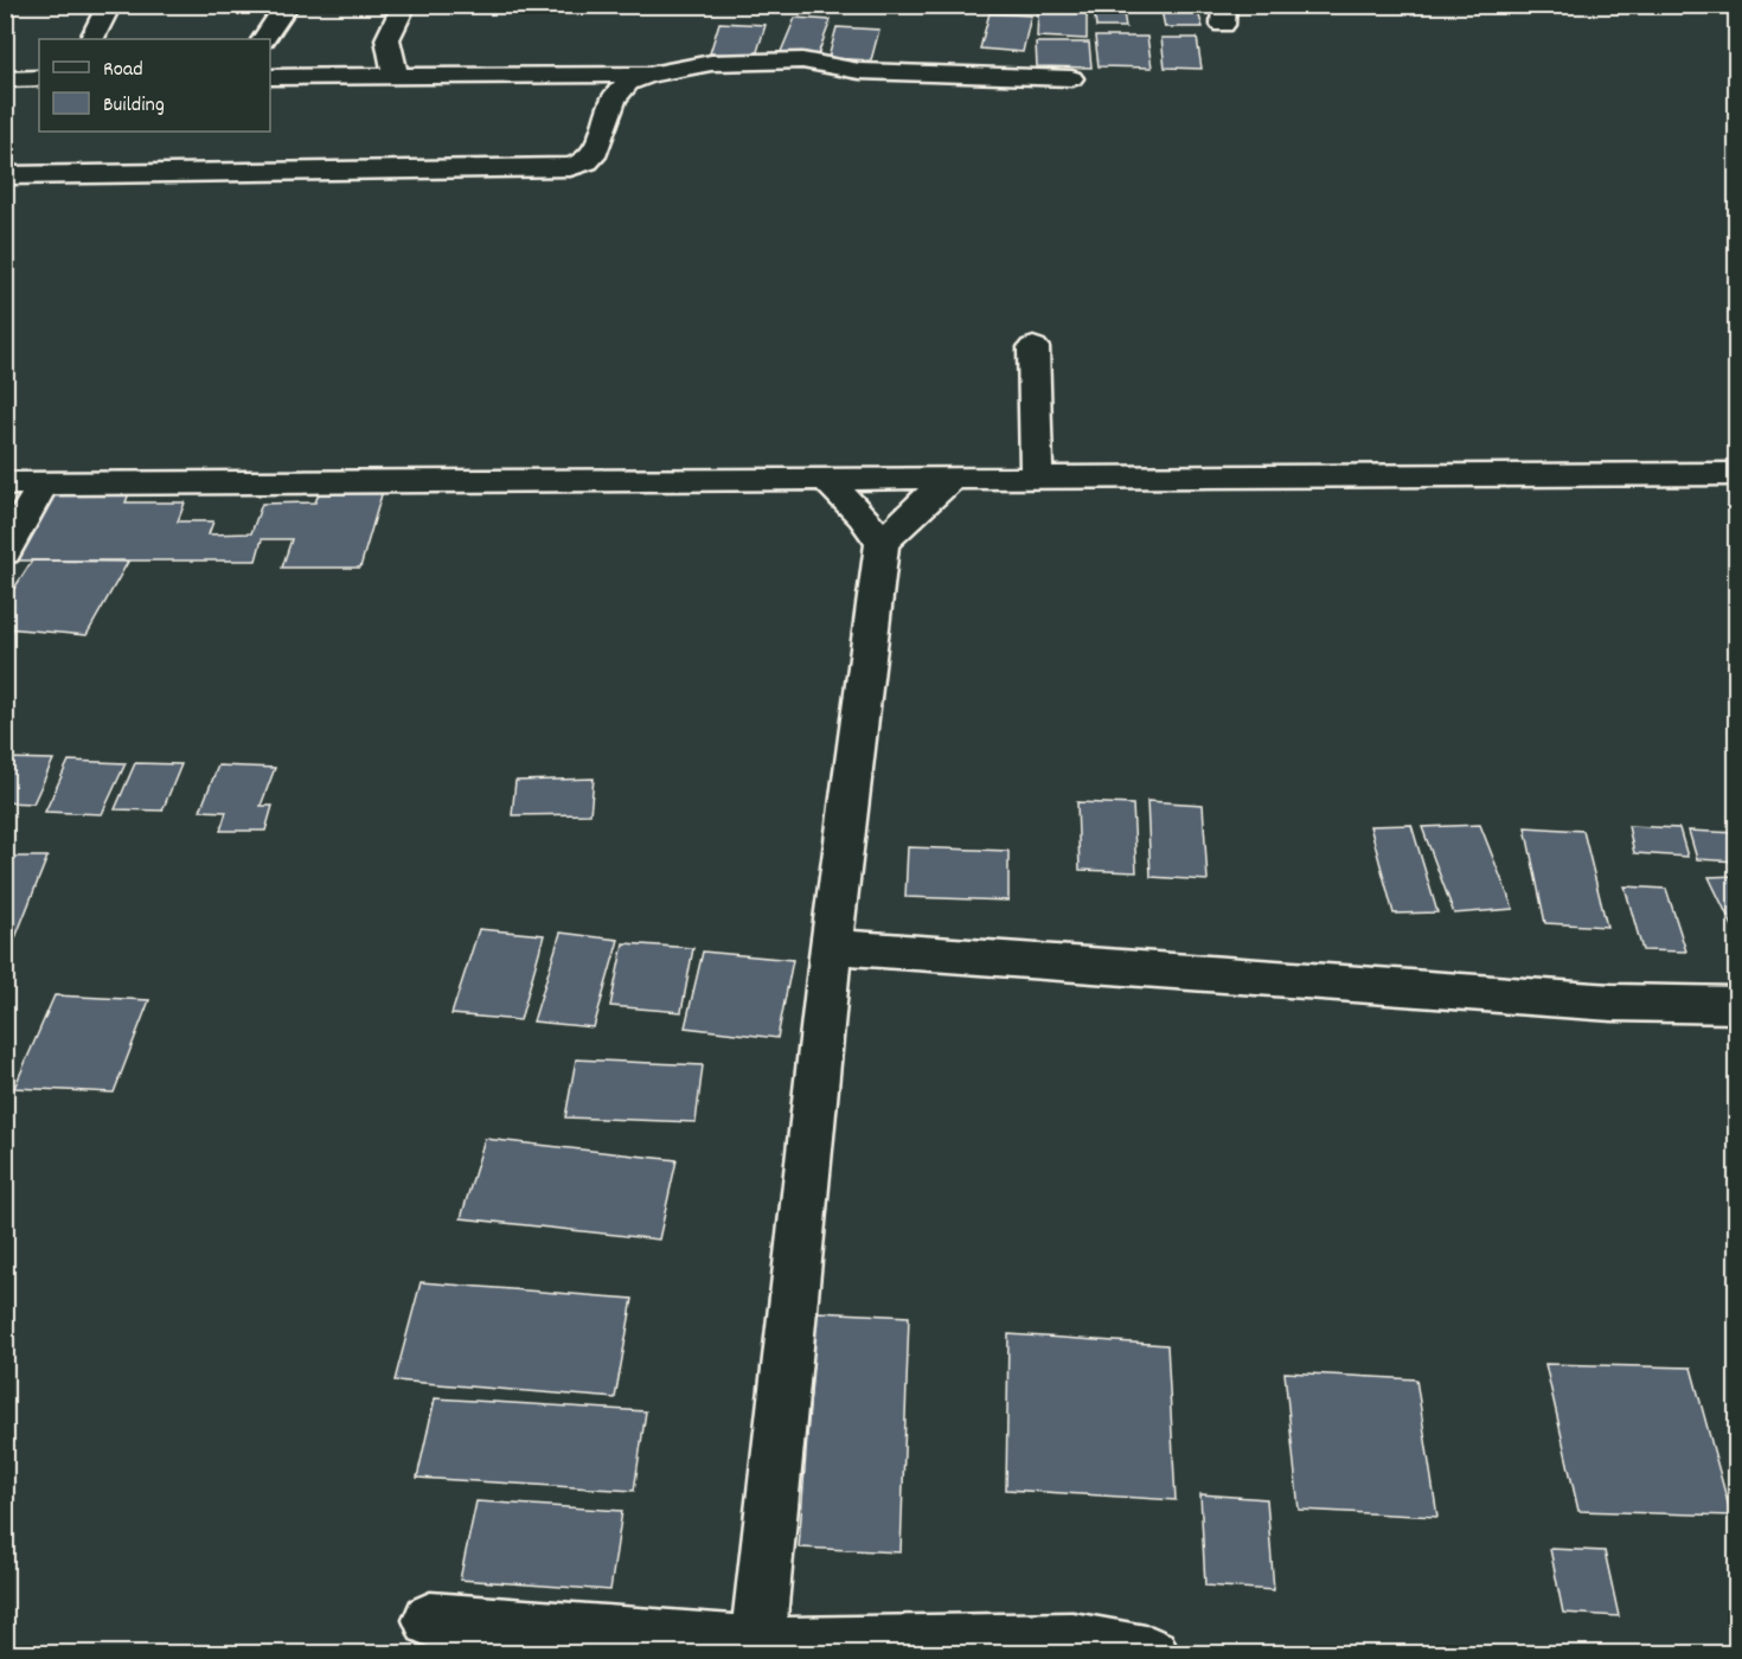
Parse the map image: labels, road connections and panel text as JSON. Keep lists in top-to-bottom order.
{
  "legend": ["Road", "Building"]
}
